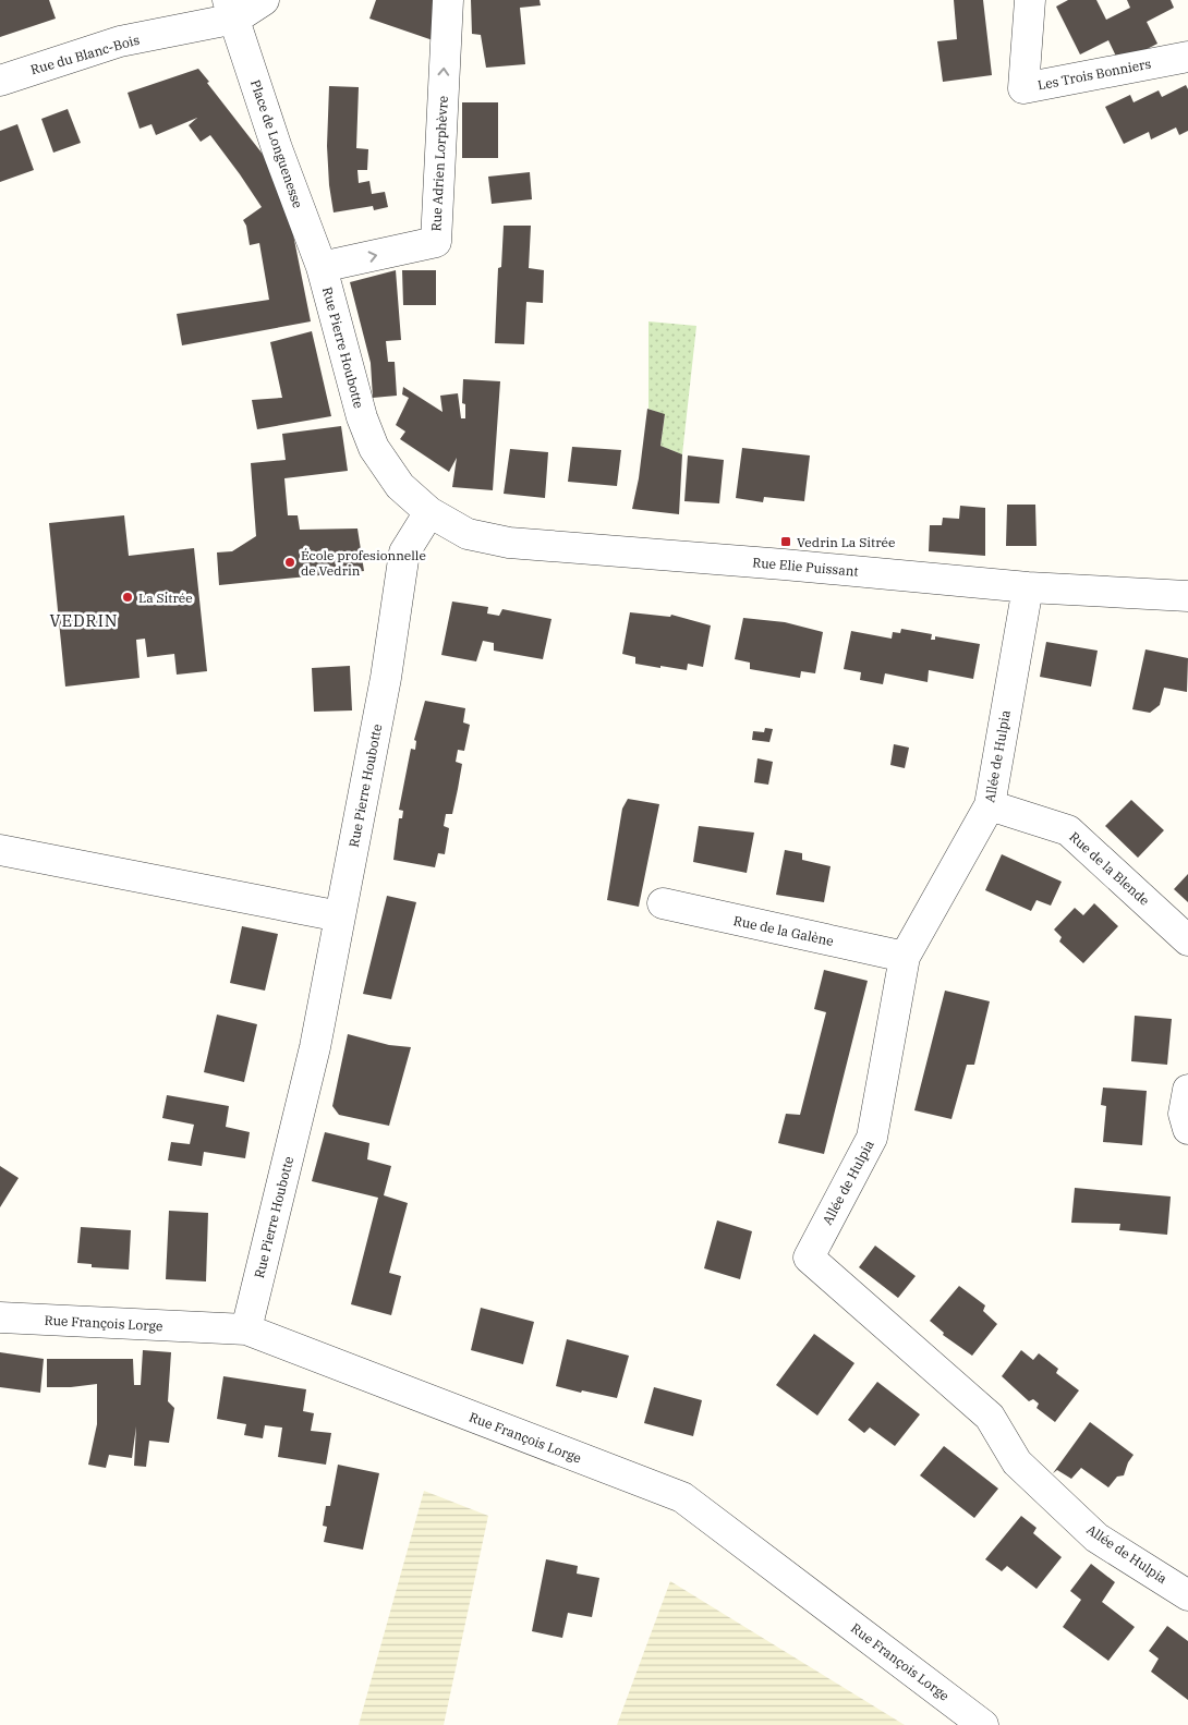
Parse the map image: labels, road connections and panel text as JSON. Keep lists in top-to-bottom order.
{
  "streets": {
    "street": [
      "Rue du Blanc-Bois",
      "Les Trois Bonniers",
      "Place de Longuenesse",
      "Rue Adrien Lorphèvre",
      "Rue Pierre Houbotte",
      "Rue Elie Puissant",
      "Allée de Hulpia",
      "Rue de la Blende",
      "Rue de la Galène",
      "Rue François Lorge"
    ]
  },
  "crossings": [
    ["Rue du Blanc-Bois", "Place de Longuenesse"],
    ["Place de Longuenesse", "Rue Adrien Lorphèvre"],
    ["Place de Longuenesse", "Rue Pierre Houbotte"],
    ["Rue Adrien Lorphèvre", "Rue Pierre Houbotte"],
    ["Rue Pierre Houbotte", "Rue Elie Puissant"],
    ["Rue Pierre Houbotte", "Rue François Lorge"],
    ["Rue Elie Puissant", "Allée de Hulpia"],
    ["Allée de Hulpia", "Rue de la Blende"],
    ["Allée de Hulpia", "Rue de la Galène"]
  ],
  "one_way": ["Rue Adrien Lorphèvre"],
  "districts": ["VEDRIN"],
  "places": {
    "transit": ["Vedrin La Sitrée"],
    "other": ["École profesionnelle de Vedrin", "La Sitrée"]
  }
}
